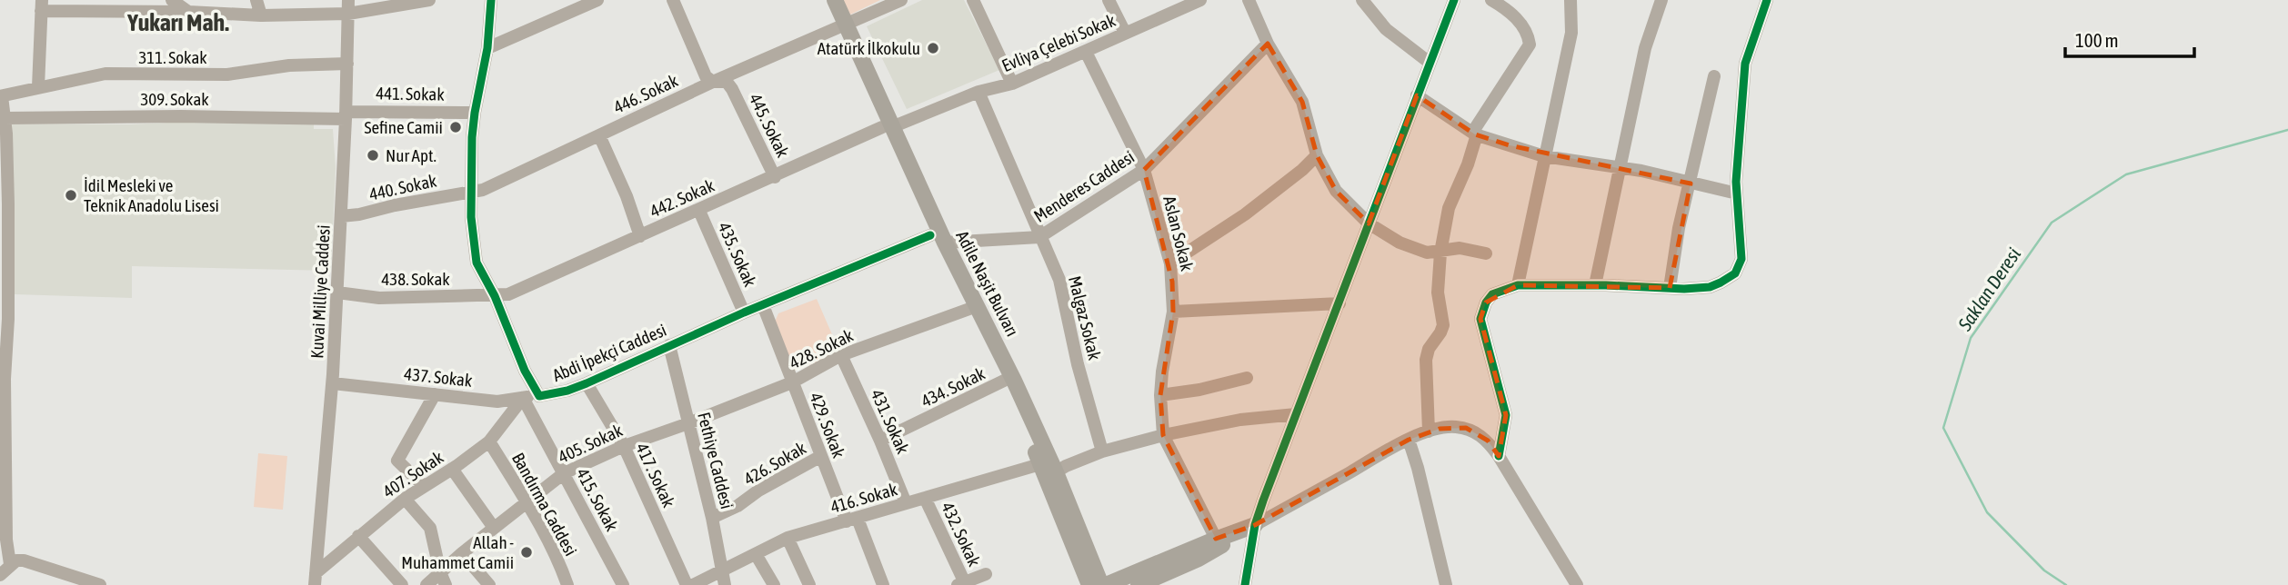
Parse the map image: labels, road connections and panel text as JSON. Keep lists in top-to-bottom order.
{
  "streets": {
    "main road": ["Adile Naşit Bulvarı"],
    "street": [
      "Evliya Çelebi Sokak",
      "311. Sokak",
      "441. Sokak",
      "446. Sokak",
      "309. Sokak",
      "445. Sokak",
      "Menderes Caddesi",
      "440. Sokak",
      "442. Sokak",
      "Aslan Sokak",
      "435. Sokak",
      "438. Sokak",
      "Kuvai Milliye Caddesi",
      "Malgaz Sokak",
      "428. Sokak",
      "Abdi İpekçi Caddesi",
      "437. Sokak",
      "434. Sokak",
      "431. Sokak",
      "429. Sokak",
      "405. Sokak",
      "Fethiye Caddesi",
      "426. Sokak",
      "407. Sokak",
      "417. Sokak",
      "416. Sokak",
      "415. Sokak",
      "Bandırma Caddesi",
      "432. Sokak"
    ]
  },
  "crossings": [
    ["Evliya Çelebi Sokak", "442. Sokak"],
    ["Evliya Çelebi Sokak", "Aslan Sokak"],
    ["Evliya Çelebi Sokak", "Adile Naşit Bulvarı"],
    ["Evliya Çelebi Sokak", "Malgaz Sokak"],
    ["311. Sokak", "Kuvai Milliye Caddesi"],
    ["441. Sokak", "309. Sokak"],
    ["441. Sokak", "Kuvai Milliye Caddesi"],
    ["441. Sokak", "Abdi İpekçi Caddesi"],
    ["446. Sokak", "445. Sokak"],
    ["446. Sokak", "440. Sokak"],
    ["446. Sokak", "Adile Naşit Bulvarı"],
    ["446. Sokak", "Abdi İpekçi Caddesi"],
    ["309. Sokak", "Kuvai Milliye Caddesi"],
    ["445. Sokak", "442. Sokak"],
    ["Menderes Caddesi", "Aslan Sokak"],
    ["Menderes Caddesi", "Adile Naşit Bulvarı"],
    ["Menderes Caddesi", "Malgaz Sokak"],
    ["Menderes Caddesi", "Abdi İpekçi Caddesi"],
    ["440. Sokak", "Kuvai Milliye Caddesi"],
    ["440. Sokak", "Abdi İpekçi Caddesi"],
    ["442. Sokak", "435. Sokak"],
    ["442. Sokak", "438. Sokak"],
    ["442. Sokak", "Adile Naşit Bulvarı"],
    ["442. Sokak", "Abdi İpekçi Caddesi"],
    ["Aslan Sokak", "416. Sokak"],
    ["435. Sokak", "Abdi İpekçi Caddesi"],
    ["438. Sokak", "Kuvai Milliye Caddesi"],
    ["438. Sokak", "Abdi İpekçi Caddesi"],
    ["Adile Naşit Bulvarı", "428. Sokak"],
    ["Adile Naşit Bulvarı", "Abdi İpekçi Caddesi"],
    ["Adile Naşit Bulvarı", "434. Sokak"],
    ["Adile Naşit Bulvarı", "416. Sokak"],
    ["Kuvai Milliye Caddesi", "437. Sokak"],
    ["Kuvai Milliye Caddesi", "407. Sokak"],
    ["Malgaz Sokak", "416. Sokak"],
    ["428. Sokak", "431. Sokak"],
    ["428. Sokak", "429. Sokak"],
    ["428. Sokak", "405. Sokak"],
    ["428. Sokak", "Fethiye Caddesi"],
    ["Abdi İpekçi Caddesi", "437. Sokak"],
    ["Abdi İpekçi Caddesi", "429. Sokak"],
    ["Abdi İpekçi Caddesi", "Fethiye Caddesi"],
    ["Abdi İpekçi Caddesi", "417. Sokak"],
    ["437. Sokak", "407. Sokak"],
    ["437. Sokak", "415. Sokak"],
    ["434. Sokak", "431. Sokak"],
    ["431. Sokak", "416. Sokak"],
    ["429. Sokak", "426. Sokak"],
    ["429. Sokak", "416. Sokak"],
    ["405. Sokak", "Fethiye Caddesi"],
    ["405. Sokak", "417. Sokak"],
    ["405. Sokak", "415. Sokak"],
    ["405. Sokak", "Bandırma Caddesi"],
    ["Fethiye Caddesi", "426. Sokak"],
    ["Fethiye Caddesi", "416. Sokak"],
    ["407. Sokak", "415. Sokak"],
    ["407. Sokak", "Bandırma Caddesi"],
    ["416. Sokak", "432. Sokak"]
  ],
  "districts": ["Yukarı Mah."],
  "water": ["Saklan Deresi"],
  "places": [
    "Atatürk İlkokulu",
    "Sefine Camii",
    "Nur Apt.",
    "İdil Mesleki ve Teknik Anadolu Lisesi",
    "Allah - Muhammet Camii"
  ],
  "scale_bar": "100 m"
}
